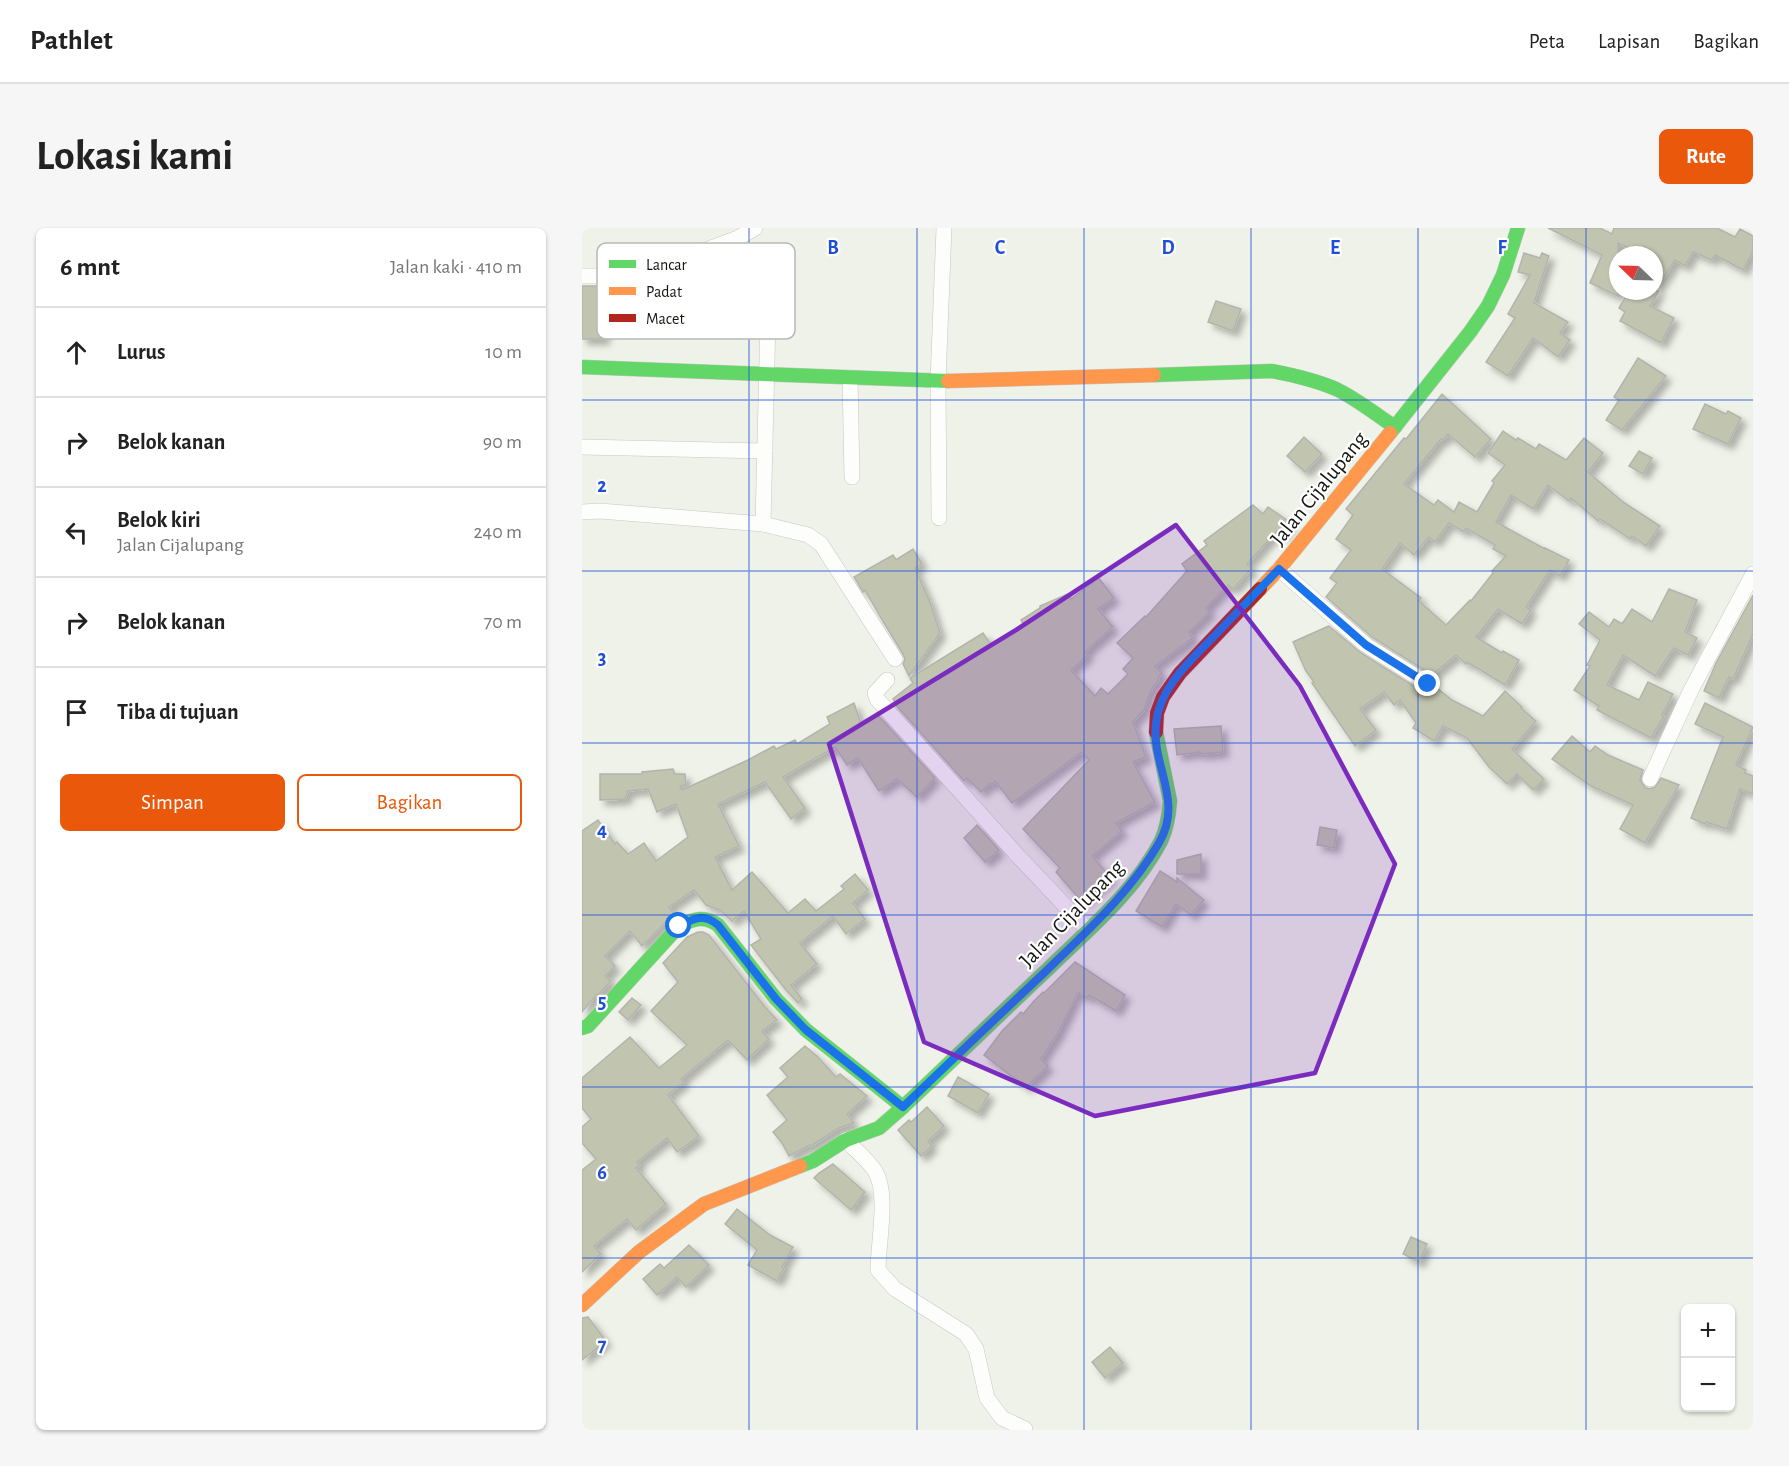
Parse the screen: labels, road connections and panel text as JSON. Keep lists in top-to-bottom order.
{
  "streets": {
    "street": ["Jalan Cijalupang"]
  },
  "legend": ["Lancar", "Padat", "Macet"],
  "north": "top left",
  "page": {
    "header": "Pathlet",
    "nav": ["Peta", "Lapisan", "Bagikan"],
    "buttons": [
      "Rute",
      ["Simpan", "Bagikan"]
    ],
    "title": "Lokasi kami",
    "heading": ["6 mnt", "Jalan kaki · 410 m"],
    "list": [
      ["Lurus", "10 m"],
      ["Belok kanan", "90 m"],
      ["Belok kiri", "Jalan Cijalupang", "240 m"],
      ["Belok kanan", "70 m"],
      "Tiba di tujuan"
    ],
    "map_buttons": ["+", "−"]
  },
  "grid": {
    "columns": [
      "B",
      "C",
      "D",
      "E",
      "F"
    ],
    "rows": [
      "2",
      "3",
      "4",
      "5",
      "6",
      "7"
    ]
  }
}
